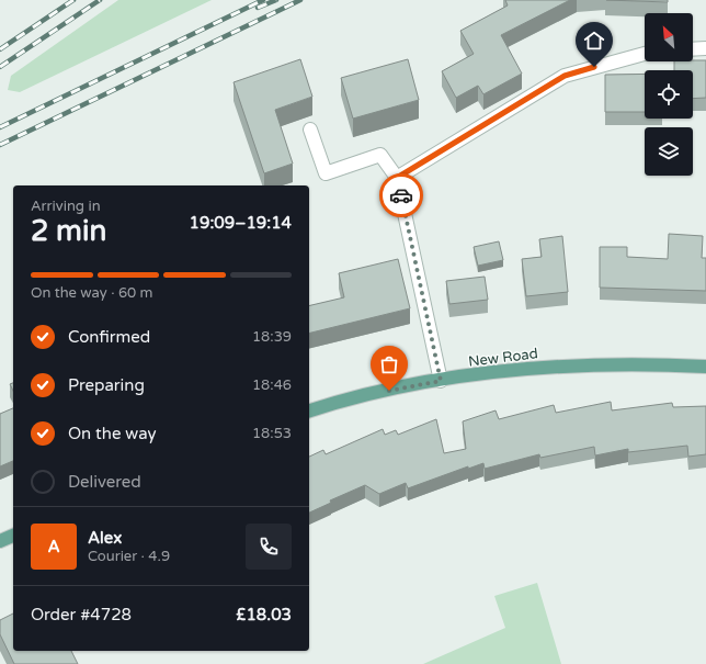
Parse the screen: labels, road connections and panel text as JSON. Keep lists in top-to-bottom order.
{
  "streets": {
    "main road": ["New Road"]
  },
  "north": "top left",
  "page": {
    "heading": ["2 min", "Arriving in", "19:09–19:14"],
    "panel": [
      "Alex",
      "Courier · 4.9",
      "Order #4728",
      "£18.03"
    ],
    "bar": "On the way · 60 m",
    "list": [
      ["Confirmed", "18:39"],
      ["Preparing", "18:46"],
      ["On the way", "18:53"],
      "Delivered"
    ],
    "round": "A"
  }
}
